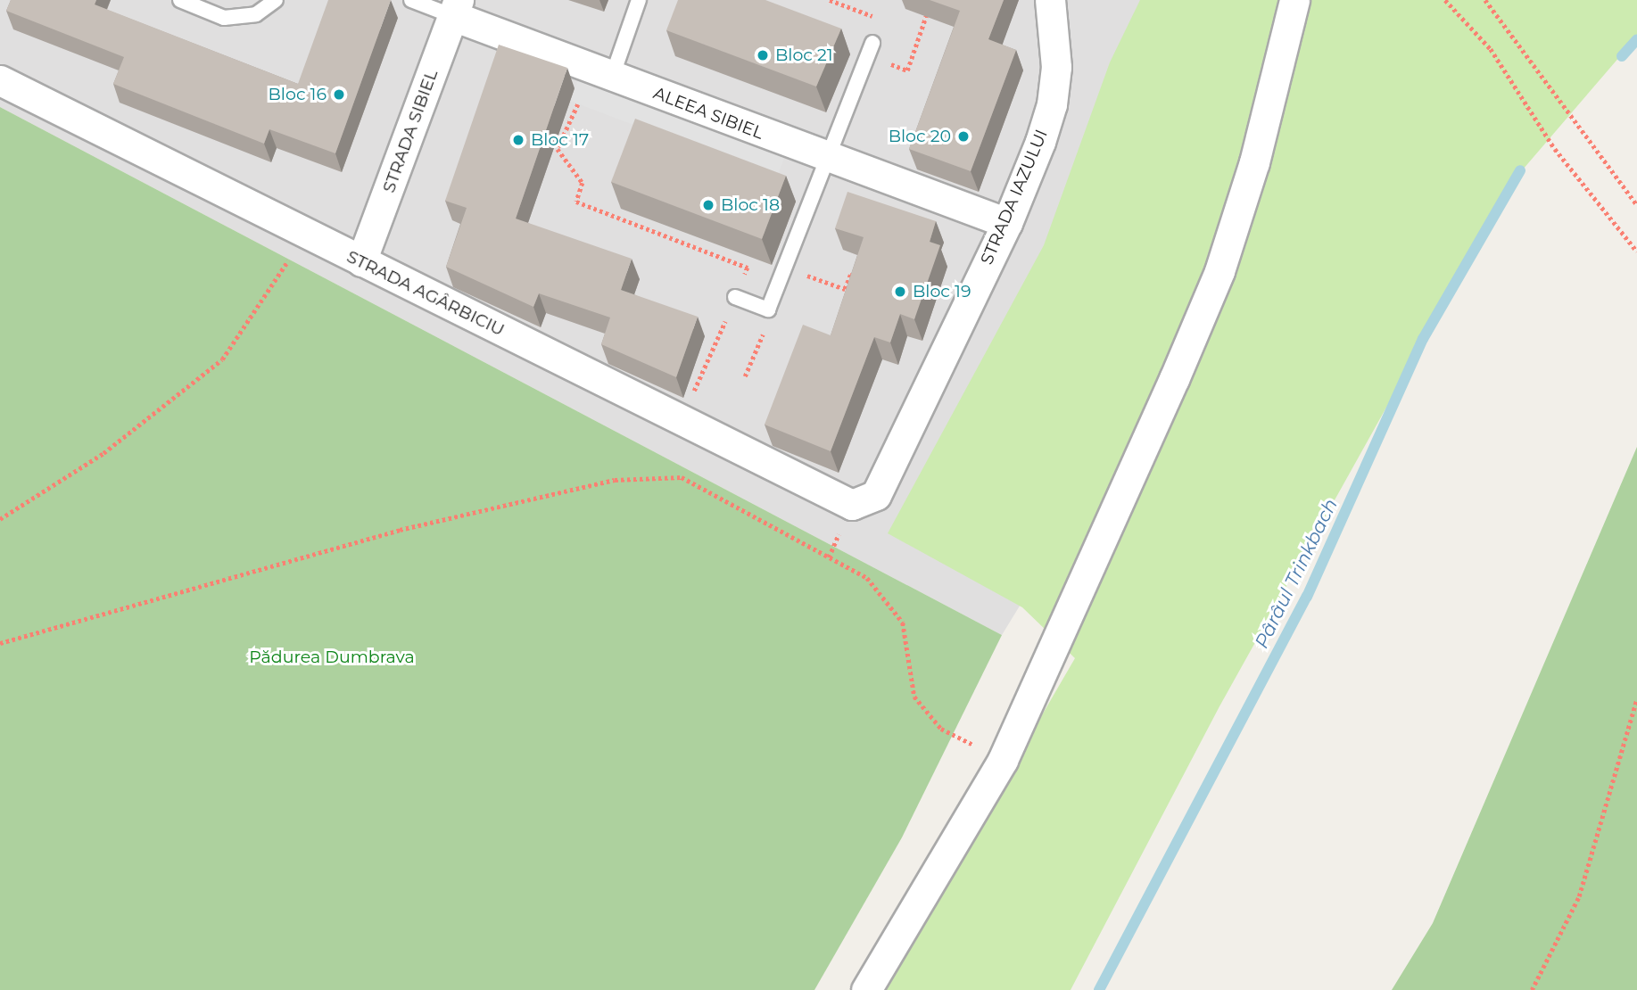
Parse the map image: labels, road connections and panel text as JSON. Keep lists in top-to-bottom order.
{
  "streets": {
    "street": [
      "ALEEA SIBIEL",
      "STRADA SIBIEL",
      "STRADA IAZULUI",
      "STRADA AGÂRBICIU"
    ]
  },
  "crossings": [
    ["ALEEA SIBIEL", "STRADA SIBIEL"],
    ["ALEEA SIBIEL", "STRADA IAZULUI"],
    ["STRADA SIBIEL", "STRADA AGÂRBICIU"],
    ["STRADA IAZULUI", "STRADA AGÂRBICIU"]
  ],
  "water": ["Pârâul Trinkbach"],
  "parks": ["Pădurea Dumbrava"],
  "places": [
    "Bloc 21",
    "Bloc 16",
    "Bloc 20",
    "Bloc 17",
    "Bloc 18",
    "Bloc 19"
  ]
}
